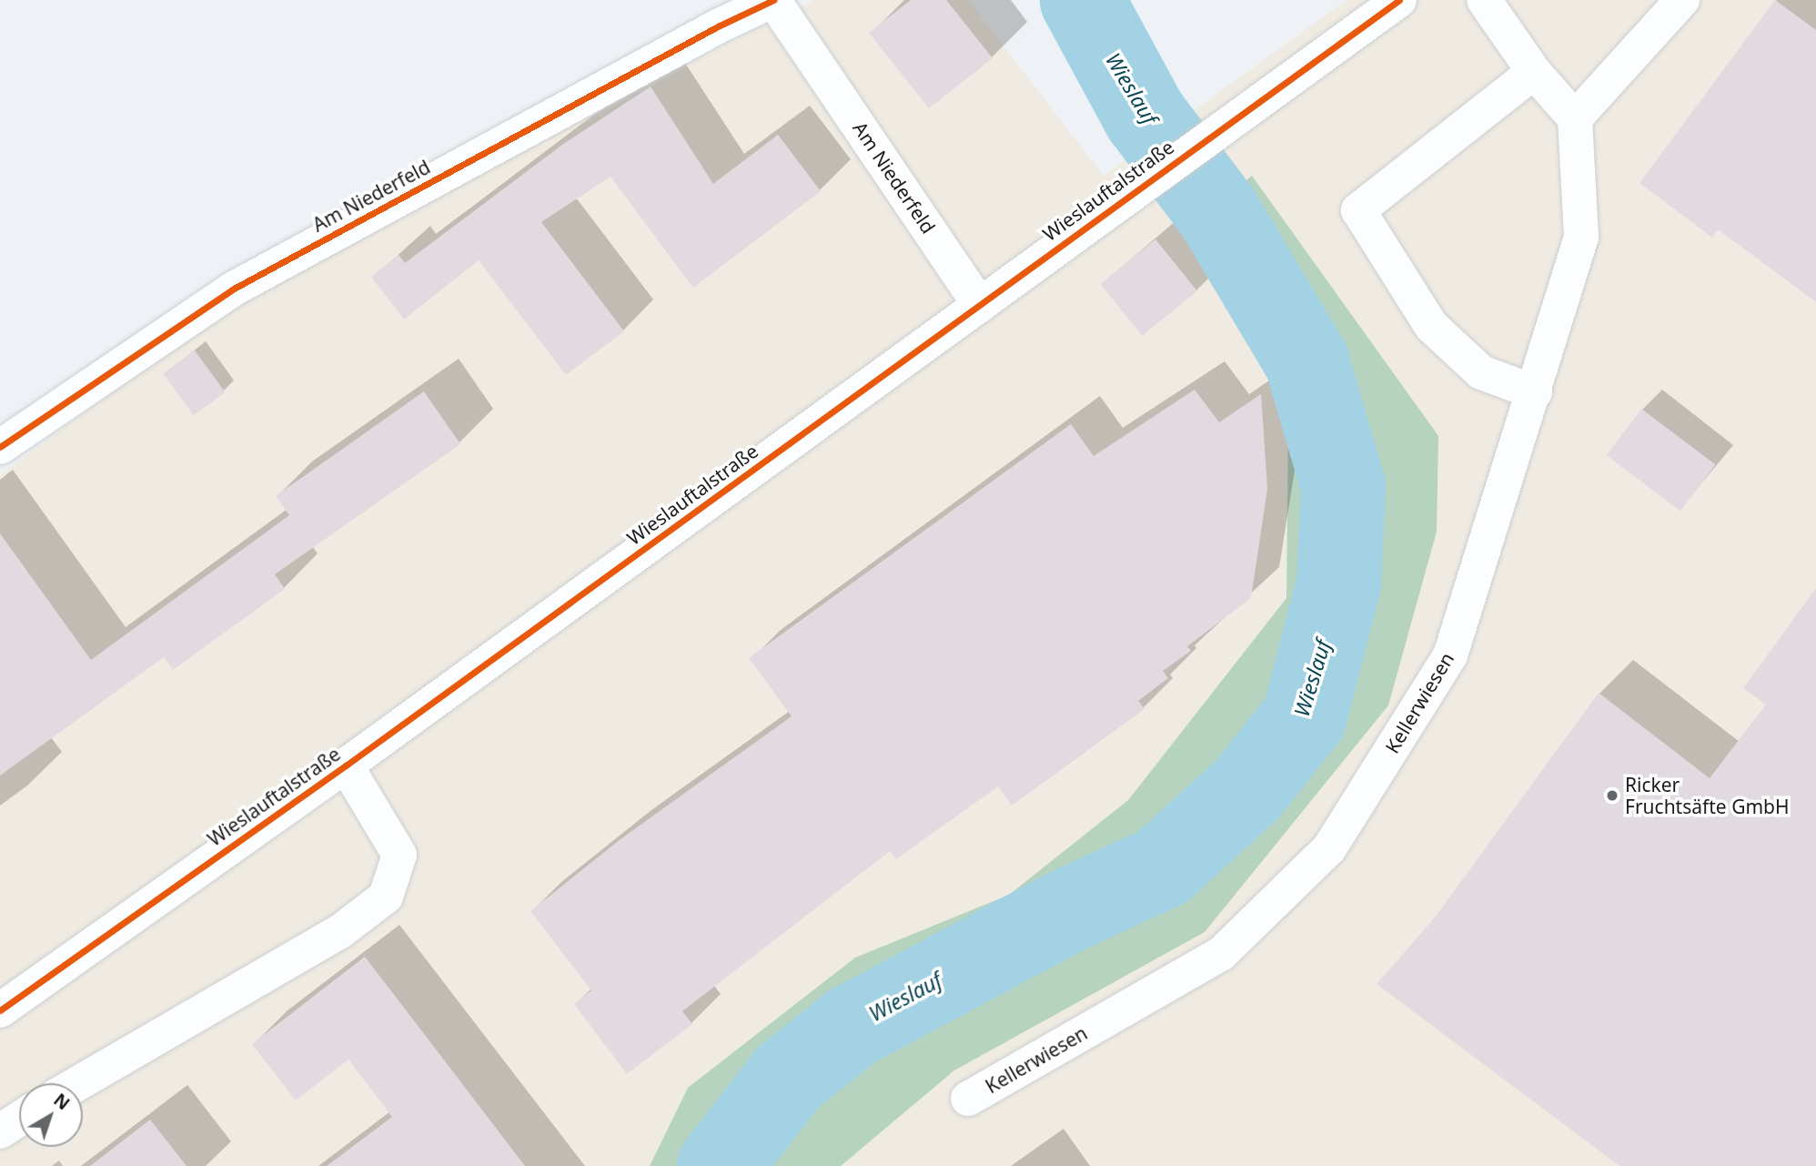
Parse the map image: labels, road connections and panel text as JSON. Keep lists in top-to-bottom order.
{
  "streets": {
    "street": ["Am Niederfeld", "Wieslauftalstraße", "Kellerwiesen"]
  },
  "crossings": [
    ["Am Niederfeld", "Wieslauftalstraße"]
  ],
  "water": ["Wieslauf"],
  "places": ["Ricker Fruchtsäfte GmbH"],
  "north": "top right"
}
